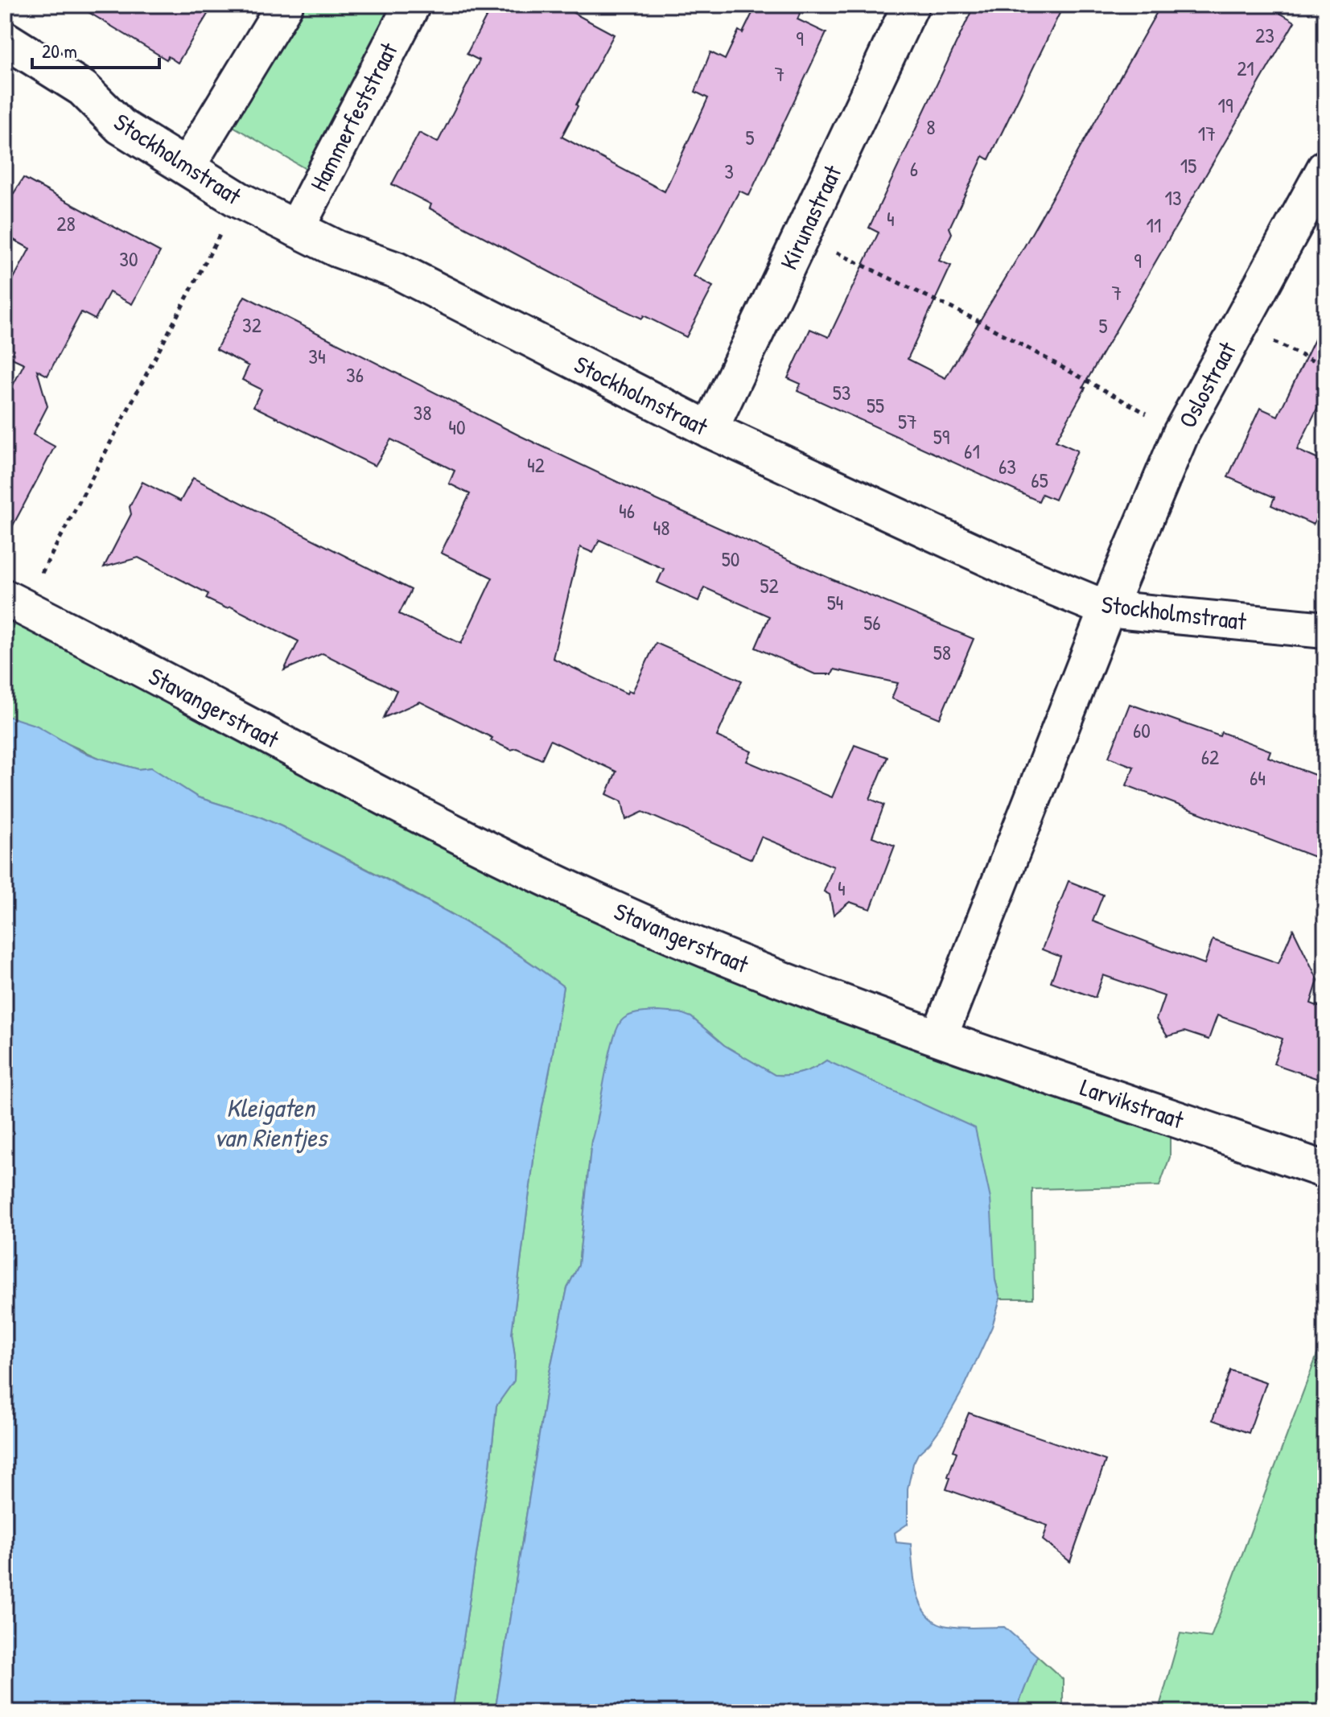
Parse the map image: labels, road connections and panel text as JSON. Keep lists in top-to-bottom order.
{
  "streets": {
    "street": [
      "Hammerfeststraat",
      "Stockholmstraat",
      "Kirunastraat",
      "Oslostraat",
      "Stavangerstraat",
      "Larvikstraat"
    ]
  },
  "crossings": [
    ["Hammerfeststraat", "Stockholmstraat"],
    ["Stockholmstraat", "Kirunastraat"],
    ["Stockholmstraat", "Oslostraat"],
    ["Stavangerstraat", "Larvikstraat"]
  ],
  "water": ["Kleigaten van Rientjes"],
  "house_numbers": [
    "23",
    "9",
    "21",
    "7",
    "19",
    "8",
    "17",
    "5",
    "15",
    "6",
    "3",
    "13",
    "4",
    "28",
    "11",
    "30",
    "9",
    "7",
    "32",
    "5",
    "34",
    "36",
    "53",
    "55",
    "38",
    "57",
    "40",
    "59",
    "61",
    "42",
    "63",
    "65",
    "46",
    "48",
    "50",
    "52",
    "54",
    "56",
    "58",
    "60",
    "62",
    "64",
    "4"
  ],
  "scale_bar": "20 m"
}
